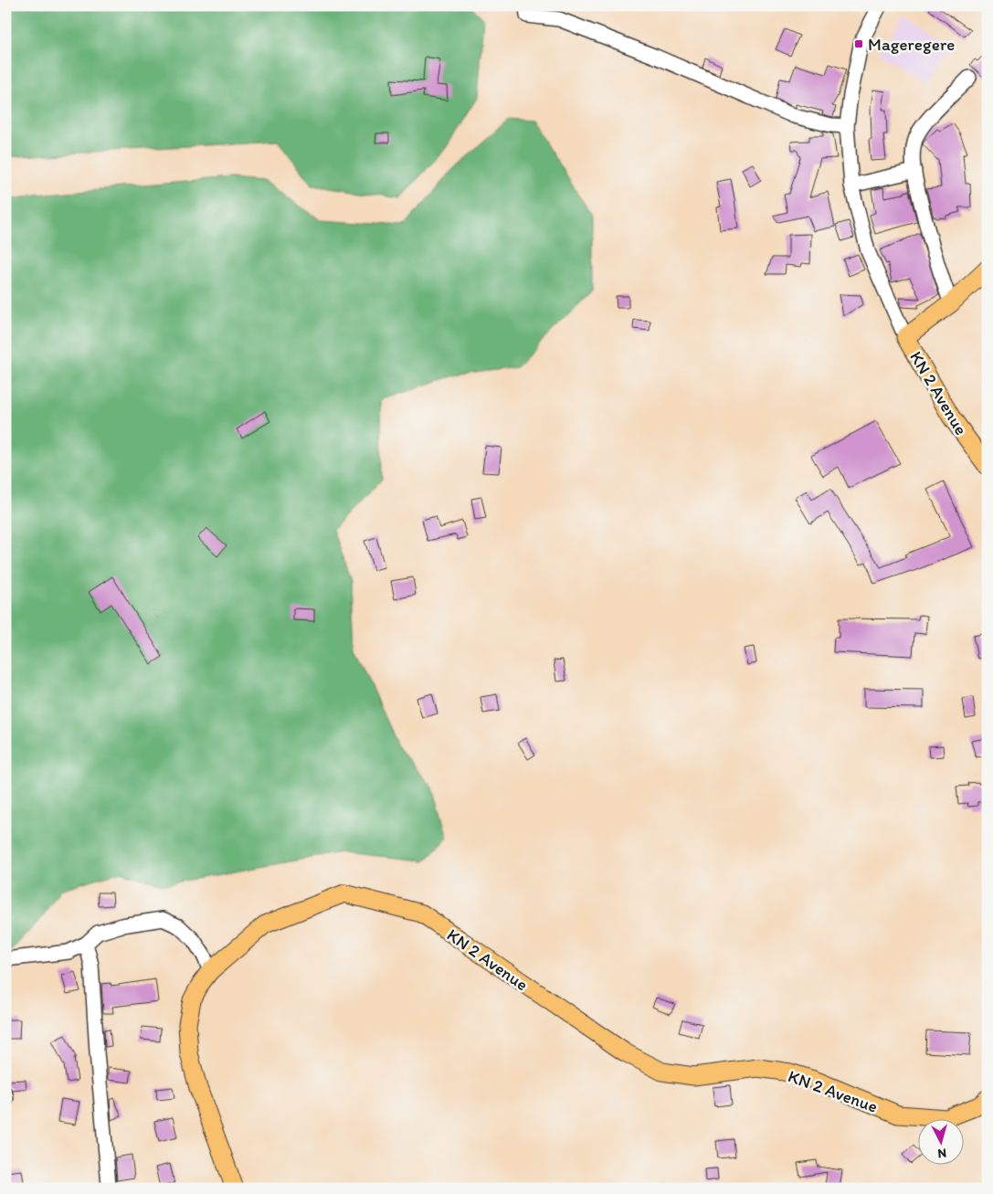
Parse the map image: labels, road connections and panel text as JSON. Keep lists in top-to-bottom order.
{
  "streets": {
    "main road": ["KN 2 Avenue"]
  },
  "places": {
    "transit": ["Mageregere"]
  },
  "north": "bottom"
}
